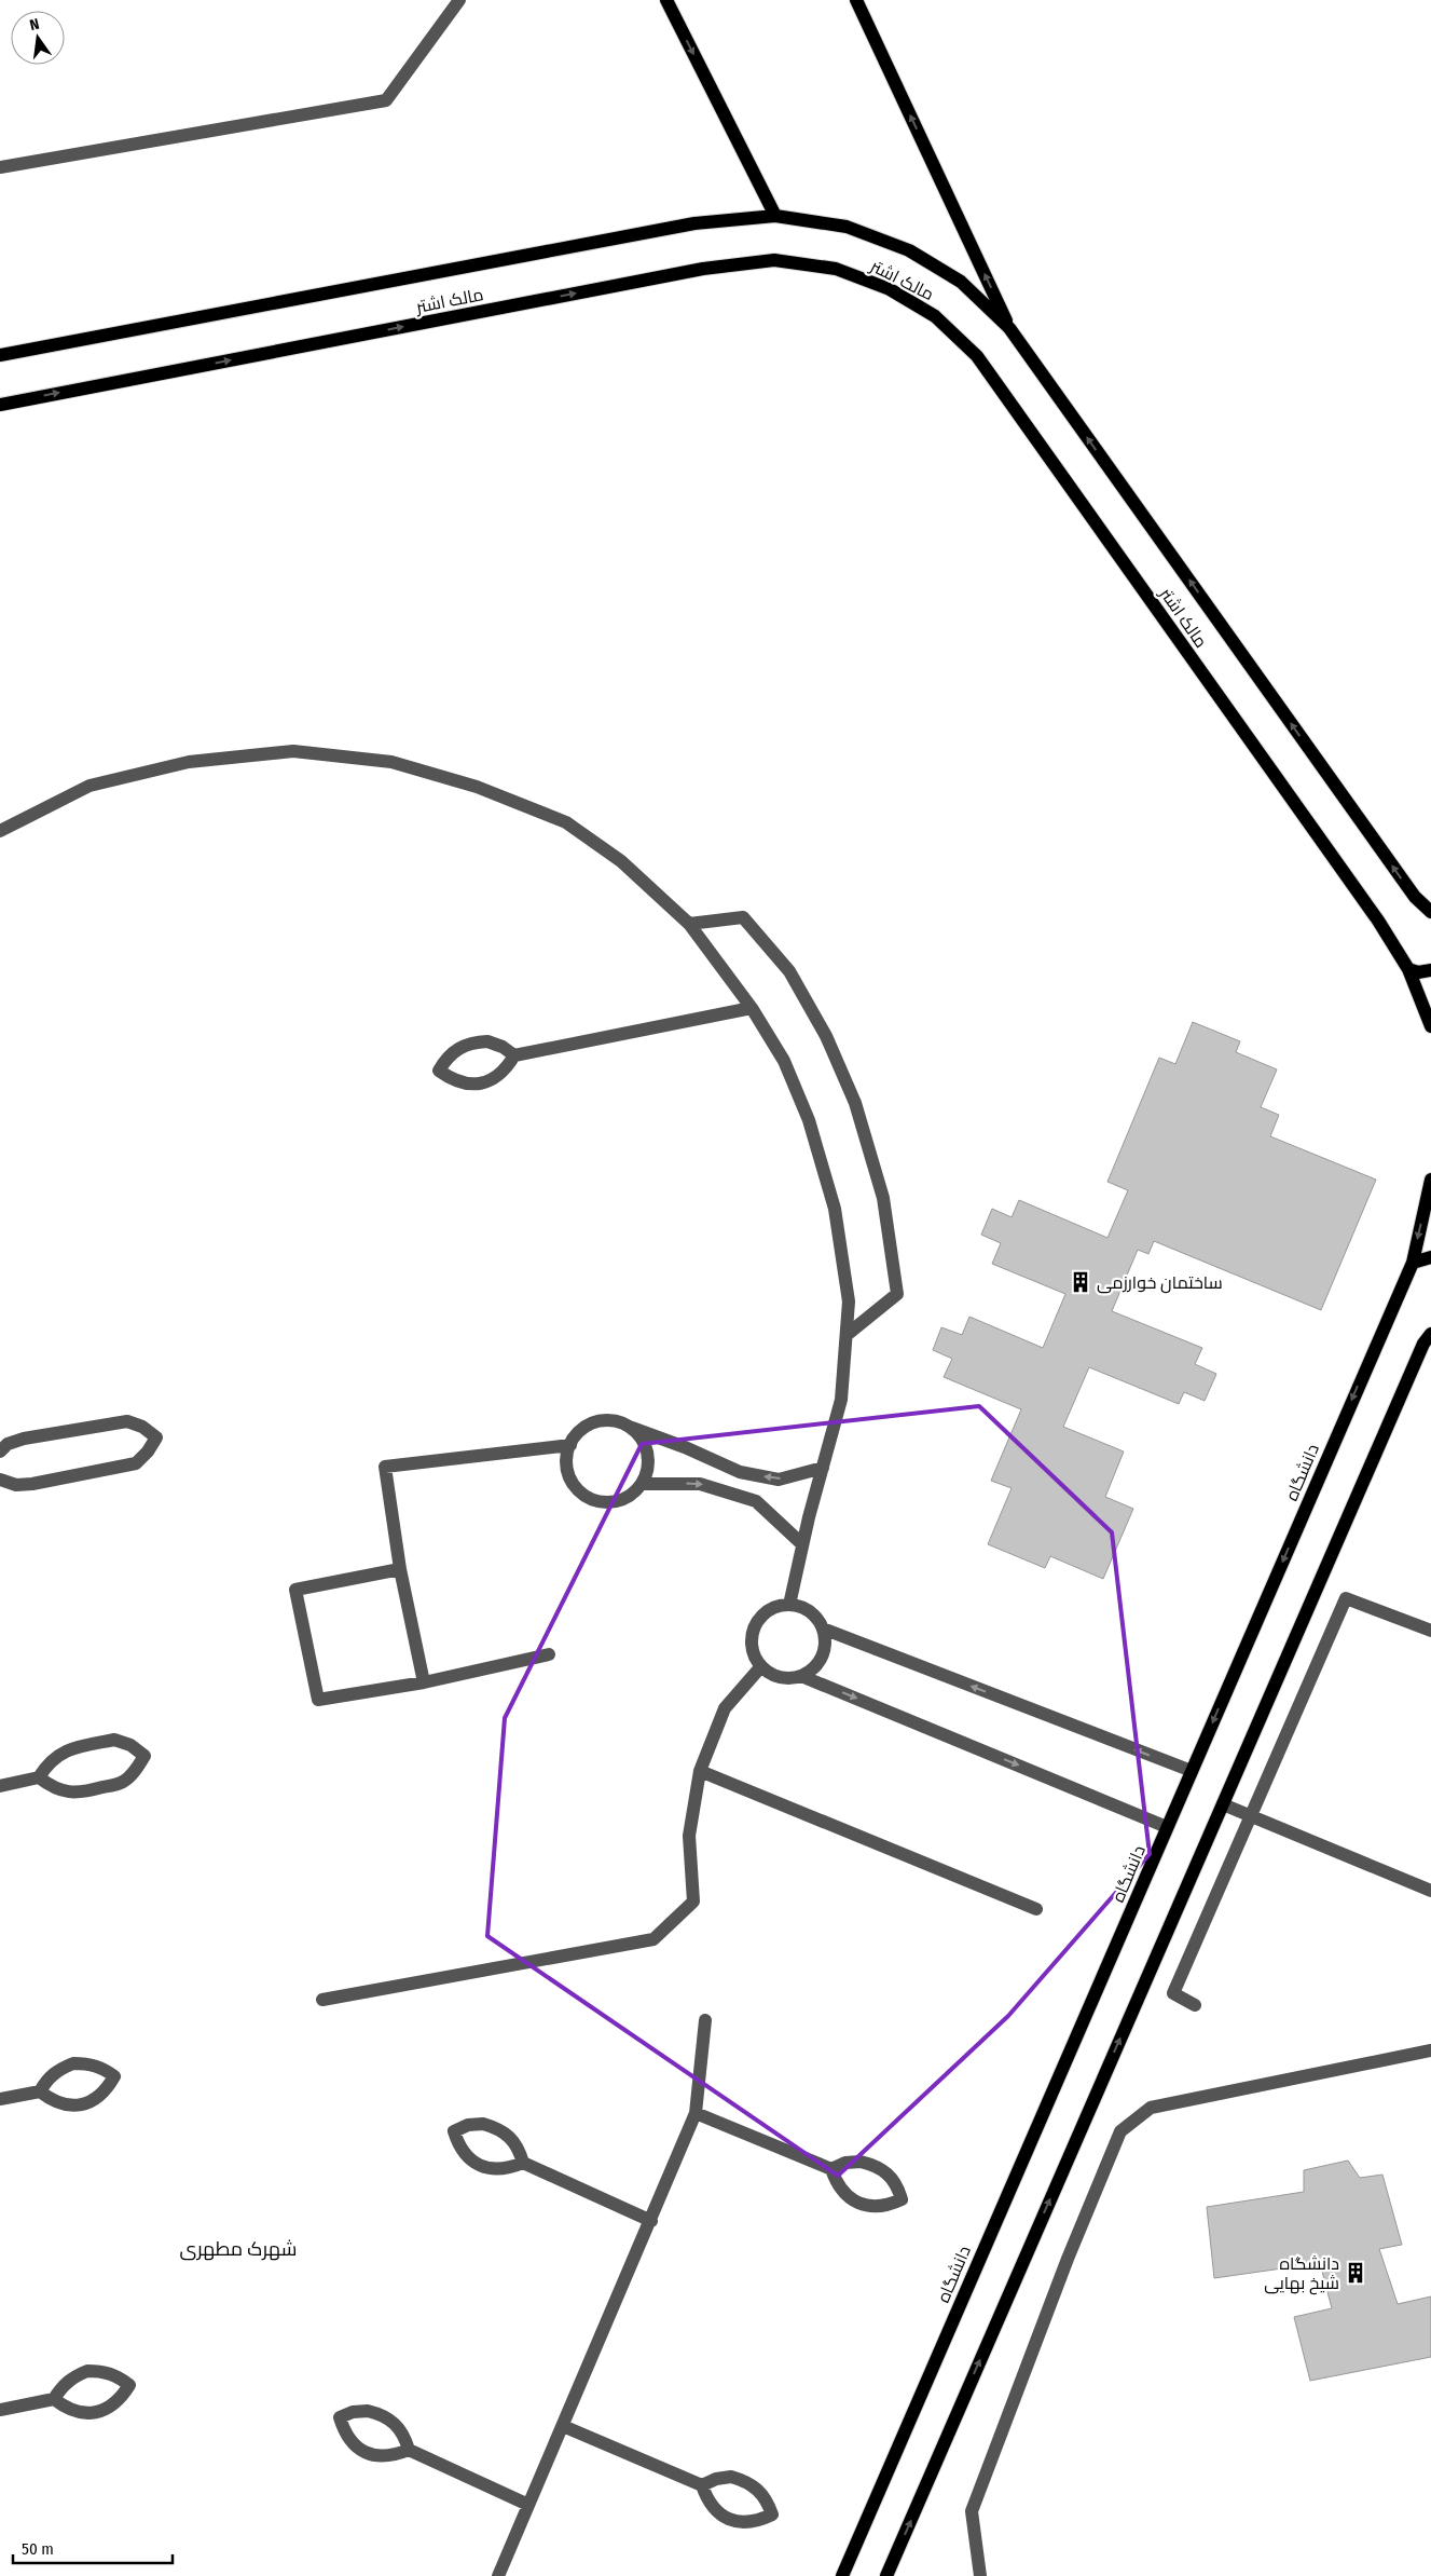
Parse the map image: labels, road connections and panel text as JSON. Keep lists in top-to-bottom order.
{
  "streets": {
    "main road": ["مالک اشتر", "دانشگاه"]
  },
  "districts": ["شهرک مطهری"],
  "places": {
    "building": ["ساختمان خوارزمی", "دانشگاه شیخ بهایی"]
  },
  "scale_bar": "50 m",
  "north": "top"
}
